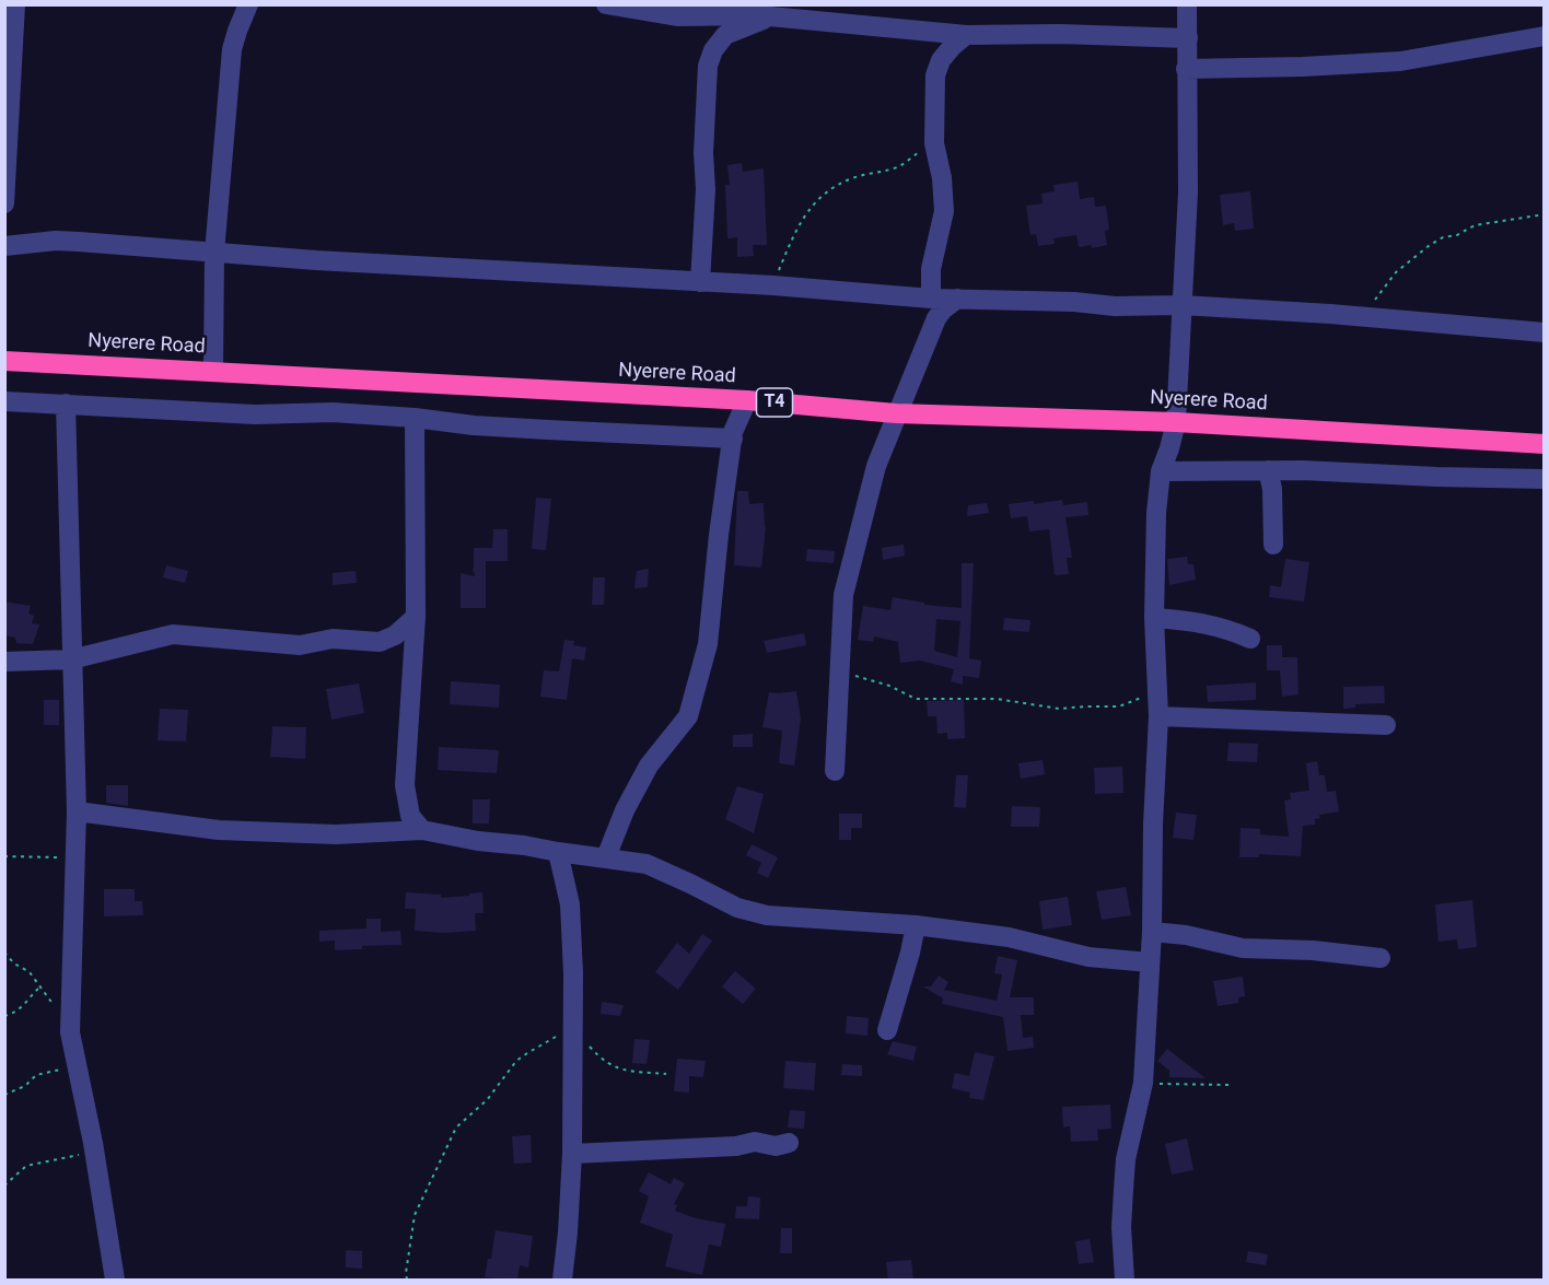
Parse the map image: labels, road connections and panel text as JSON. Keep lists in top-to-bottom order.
{
  "streets": {
    "highway": ["Nyerere Road", "T4"]
  }
}
